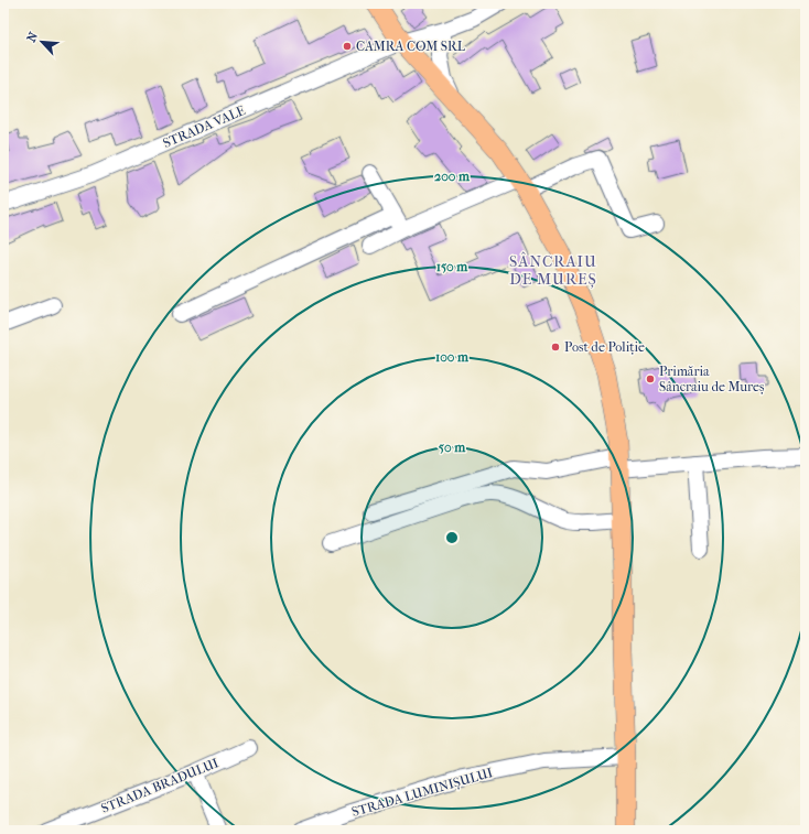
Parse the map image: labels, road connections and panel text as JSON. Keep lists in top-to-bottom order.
{
  "streets": {
    "street": ["STRADA VALE", "STRADA BRADULUI", "STRADA LUMINIȘULUI"]
  },
  "districts": ["SÂNCRAIU DE MUREȘ"],
  "places": ["CAMRA COM SRL", "Post de Poliție", "Primăria Sâncraiu de Mureș"],
  "north": "top left",
  "rings": [
    "200 m",
    "150 m",
    "100 m",
    "50 m"
  ]
}
